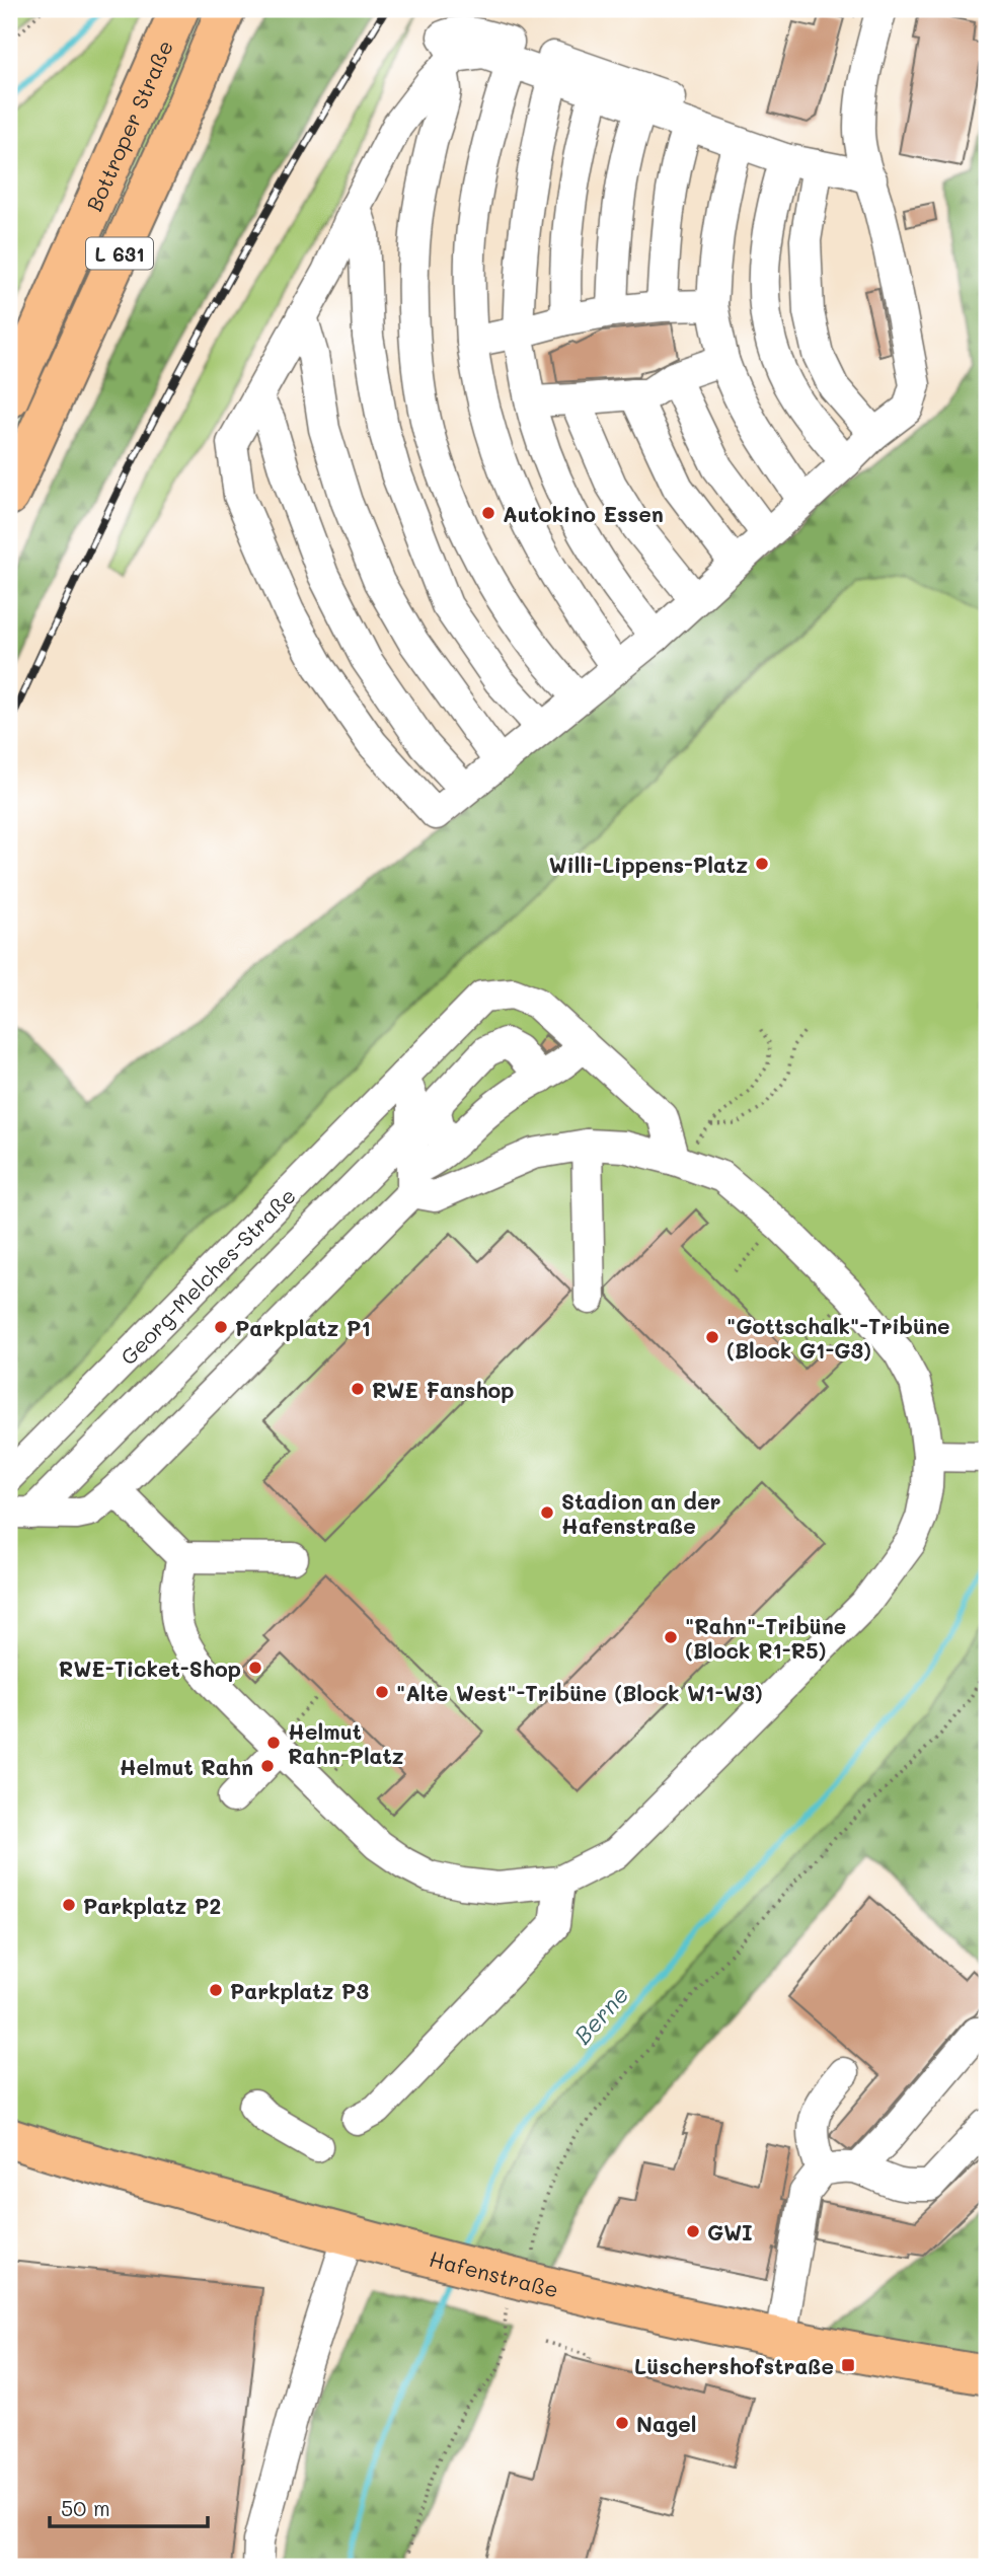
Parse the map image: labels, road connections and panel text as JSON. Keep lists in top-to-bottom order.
{
  "streets": {
    "main road": ["Bottroper Straße", "L 631", "Hafenstraße"],
    "street": ["Georg-Melches-Straße"]
  },
  "water": ["Berne"],
  "places": {
    "other": [
      "Autokino Essen",
      "Willi-Lippens-Platz",
      "Parkplatz P1",
      "\"Gottschalk\"-Tribüne (Block G1-G3)",
      "RWE Fanshop",
      "Stadion an der Hafenstraße",
      "\"Rahn\"-Tribüne (Block R1-R5)",
      "RWE-Ticket-Shop",
      "\"Alte West\"-Tribüne (Block W1-W3)",
      "Helmut Rahn-Platz",
      "Helmut Rahn",
      "Parkplatz P2",
      "Parkplatz P3",
      "GWI",
      "Nagel"
    ],
    "transit": ["Lüschershofstraße"]
  },
  "scale_bar": "50 m"
}
